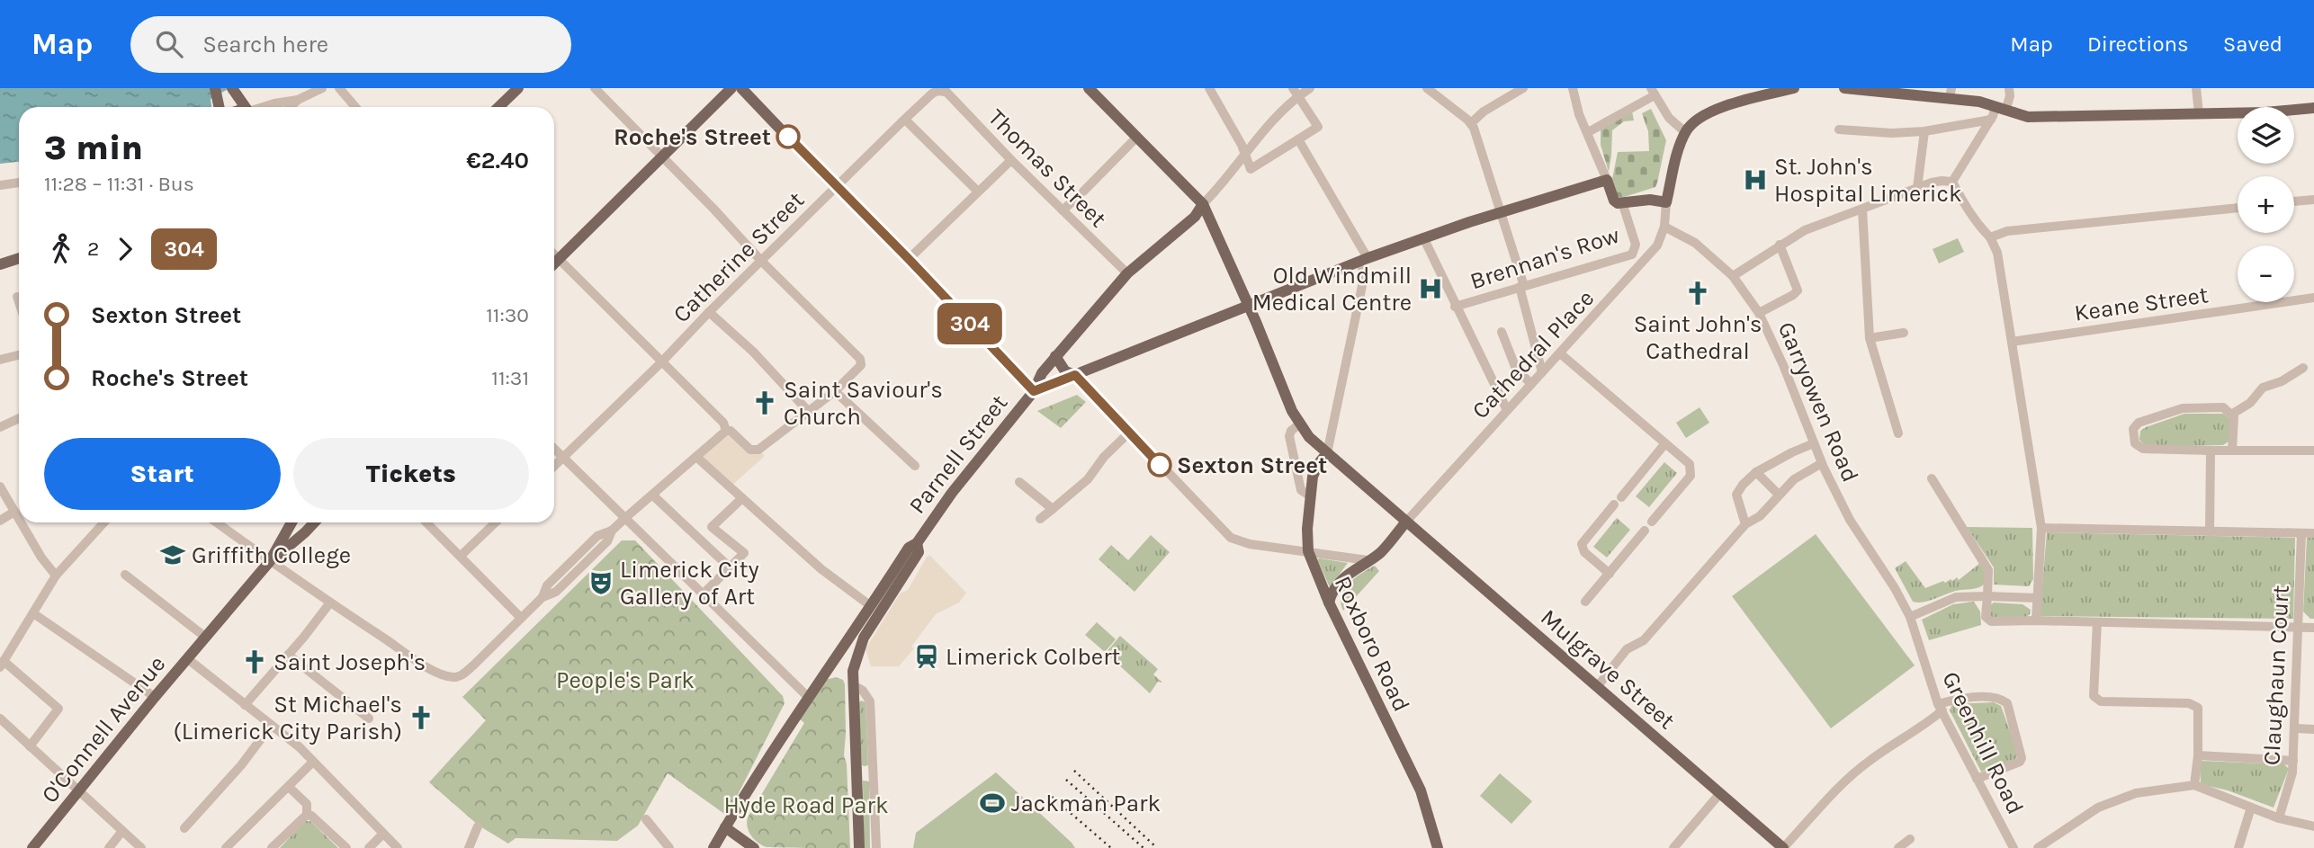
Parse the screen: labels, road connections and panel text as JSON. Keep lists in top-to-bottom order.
{
  "streets": {
    "main road": [
      "Parnell Street",
      "Roxboro Road",
      "Mulgrave Street",
      "O'Connell Avenue"
    ],
    "street": [
      "Thomas Street",
      "Catherine Street",
      "Brennan's Row",
      "Keane Street",
      "Cathedral Place",
      "Garryowen Road",
      "Claughaun Court",
      "Greenhill Road"
    ]
  },
  "crossings": [
    ["Thomas Street", "Catherine Street"],
    ["Thomas Street", "Parnell Street"],
    ["Cathedral Place", "Garryowen Road"],
    ["Cathedral Place", "Mulgrave Street"],
    ["Garryowen Road", "Greenhill Road"],
    ["Parnell Street", "Mulgrave Street"],
    ["Roxboro Road", "Mulgrave Street"]
  ],
  "parks": ["People's Park", "Hyde Road Park"],
  "places": {
    "other": ["Roche's Street", "Sexton Street"],
    "hospital": ["St. John's Hospital Limerick", "Old Windmill Medical Centre"],
    "church": [
      "Saint John's Cathedral",
      "Saint Saviour's Church",
      "Saint Joseph's",
      "St Michael's (Limerick City Parish)"
    ],
    "school or university": ["Griffith College"],
    "theatre": ["Limerick City Gallery of Art"],
    "station": ["Limerick Colbert"],
    "sports": ["Jackman Park"]
  },
  "lines": ["bus line 304"],
  "page": {
    "header": "Map",
    "search": "Search here",
    "nav": ["Map", "Directions", "Saved"],
    "on_map": "304",
    "map_buttons": ["+", "−"],
    "heading": ["3 min", "11:28 – 11:31 · Bus", "€2.40"],
    "legs": ["2", "304"],
    "list": [
      {
        "name": "Sexton Street",
        "value": "11:30"
      },
      {
        "name": "Roche's Street",
        "value": "11:31"
      }
    ],
    "buttons": ["Start", "Tickets"]
  }
}
